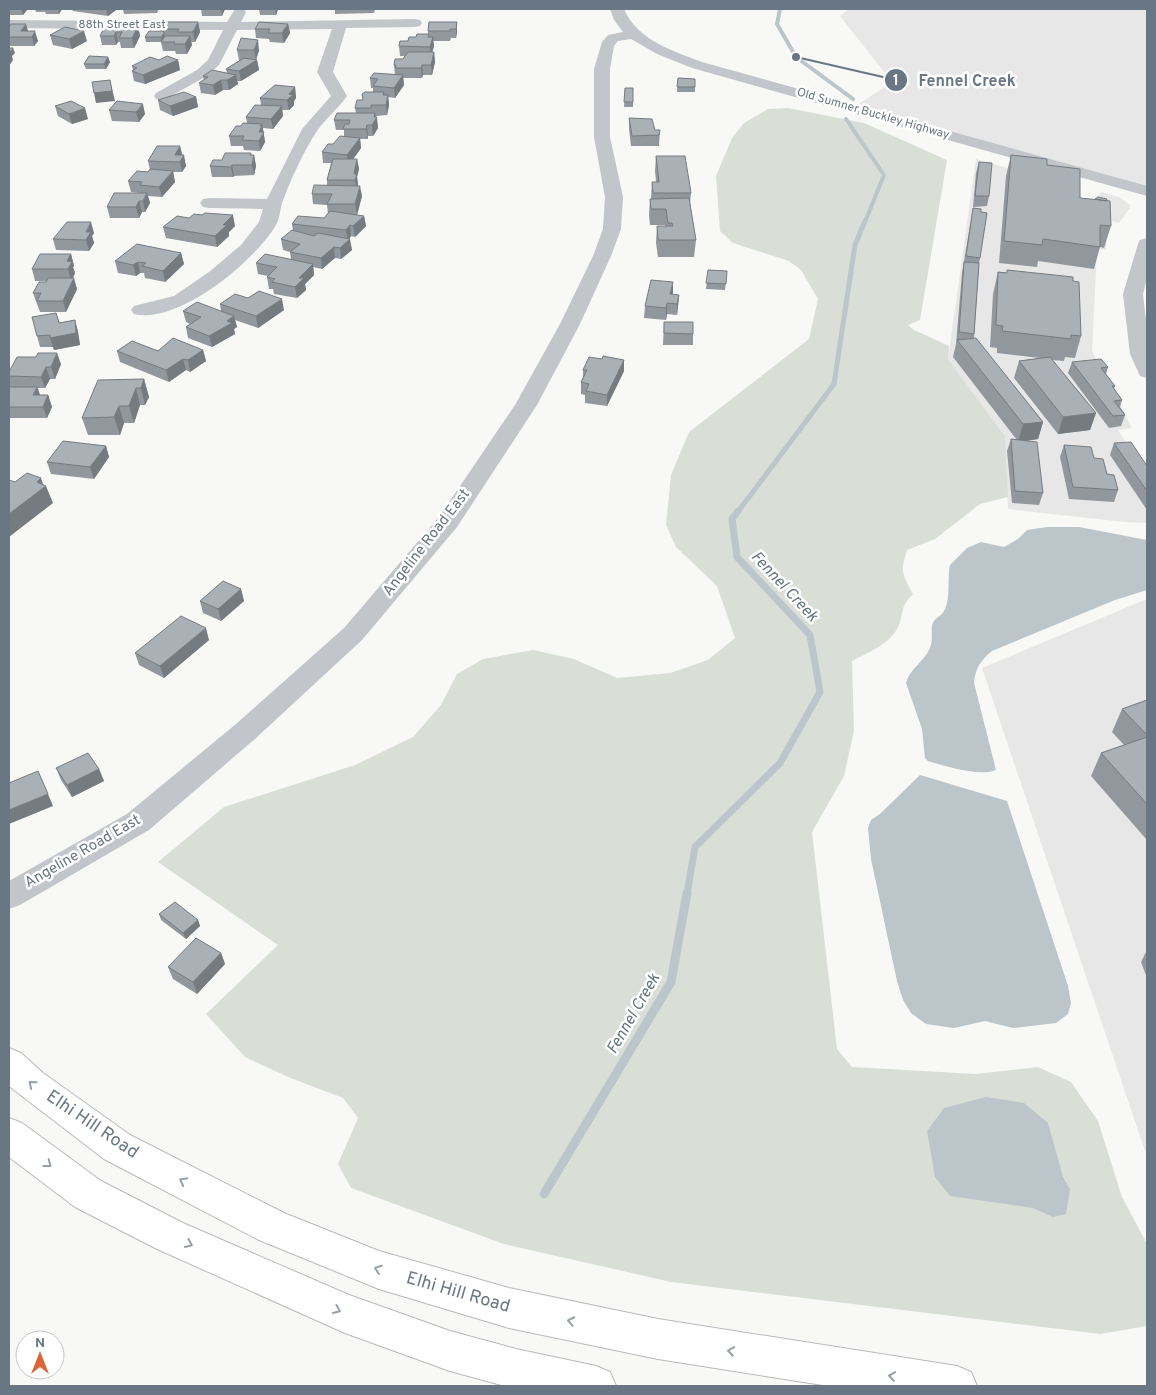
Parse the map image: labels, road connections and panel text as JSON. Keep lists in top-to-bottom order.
{
  "streets": {
    "highway": ["Elhi Hill Road"],
    "street": ["88th Street East", "Old Sumner Buckley Highway", "Angeline Road East"]
  },
  "crossings": [
    ["Old Sumner Buckley Highway", "Angeline Road East"]
  ],
  "water": ["Fennel Creek"],
  "places": ["Fennel Creek"],
  "north": "top"
}
